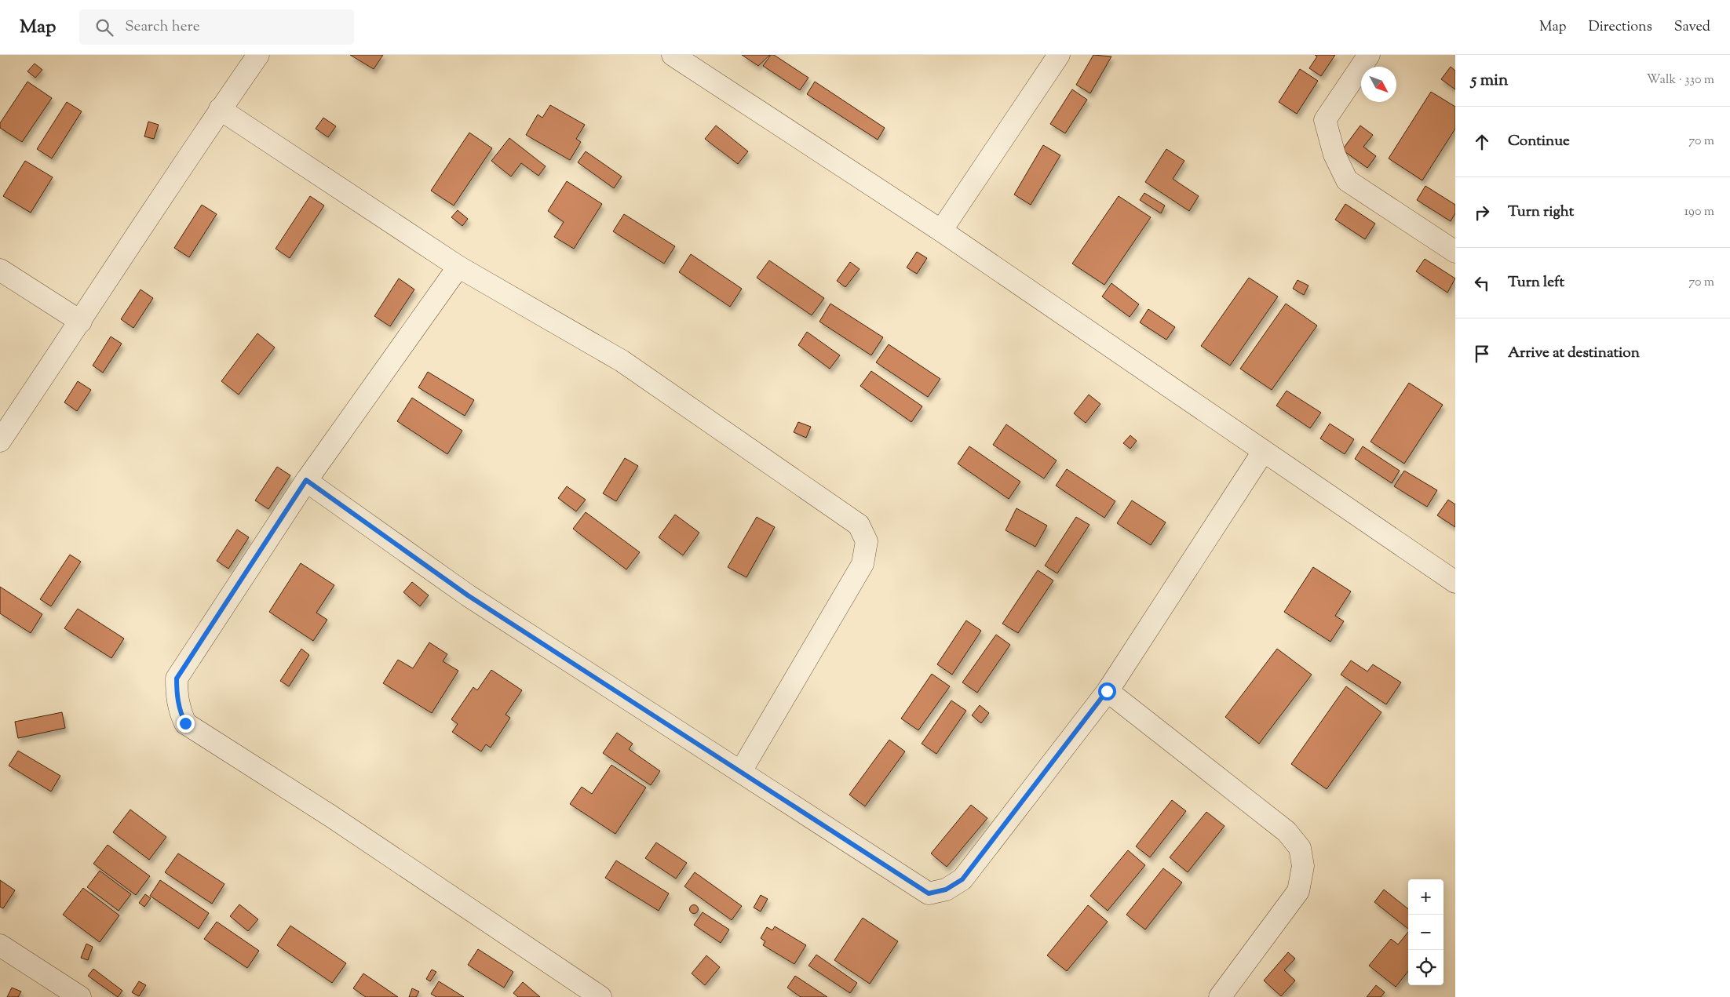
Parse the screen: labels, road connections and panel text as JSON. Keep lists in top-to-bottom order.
{
  "north": "bottom right",
  "page": {
    "header": "Map",
    "search": "Search here",
    "nav": ["Map", "Directions", "Saved"],
    "heading": ["5 min", "Walk · 330 m"],
    "list": [
      ["Continue", "70 m"],
      ["Turn right", "190 m"],
      ["Turn left", "70 m"],
      "Arrive at destination"
    ],
    "map_buttons": ["+", "−"]
  }
}
